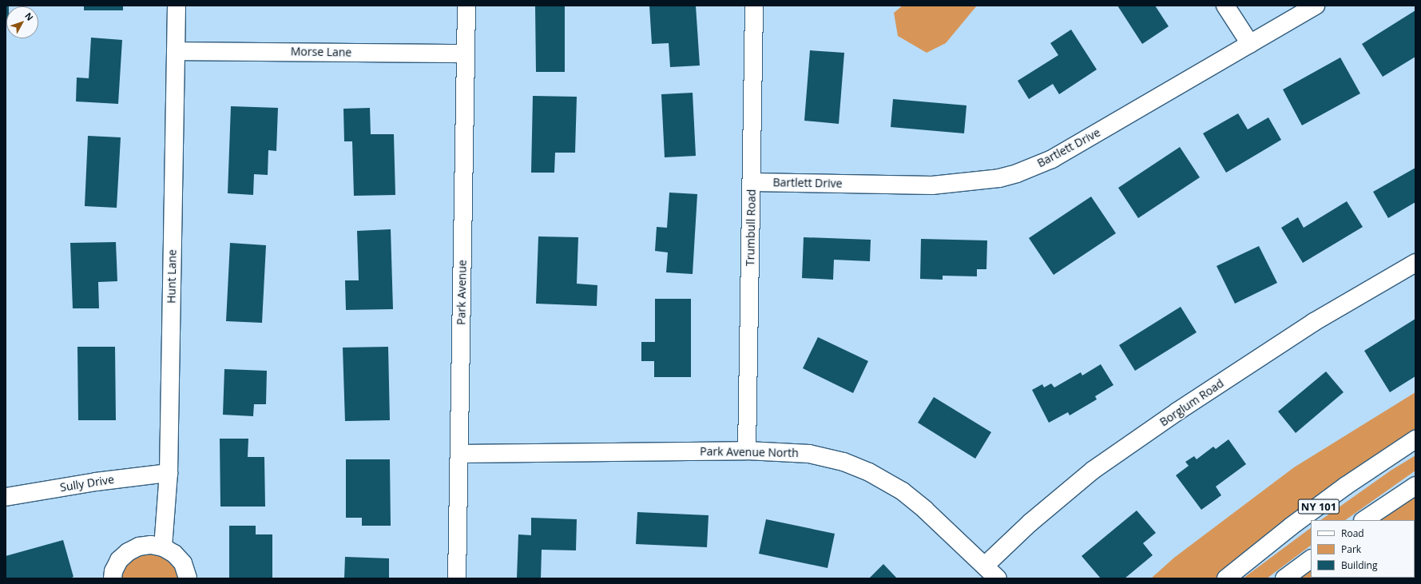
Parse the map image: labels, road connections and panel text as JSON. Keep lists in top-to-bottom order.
{
  "streets": {
    "street": [
      "Morse Lane",
      "Bartlett Drive",
      "Trumbull Road",
      "Hunt Lane",
      "Park Avenue",
      "Borglum Road",
      "Park Avenue North",
      "Sully Drive",
      "NY 101"
    ]
  },
  "crossings": [
    ["Morse Lane", "Hunt Lane"],
    ["Morse Lane", "Park Avenue"],
    ["Bartlett Drive", "Trumbull Road"],
    ["Trumbull Road", "Park Avenue North"],
    ["Hunt Lane", "Sully Drive"],
    ["Park Avenue", "Park Avenue North"],
    ["Borglum Road", "Park Avenue North"]
  ],
  "legend": ["Road", "Park", "Building"],
  "north": "top right"
}
